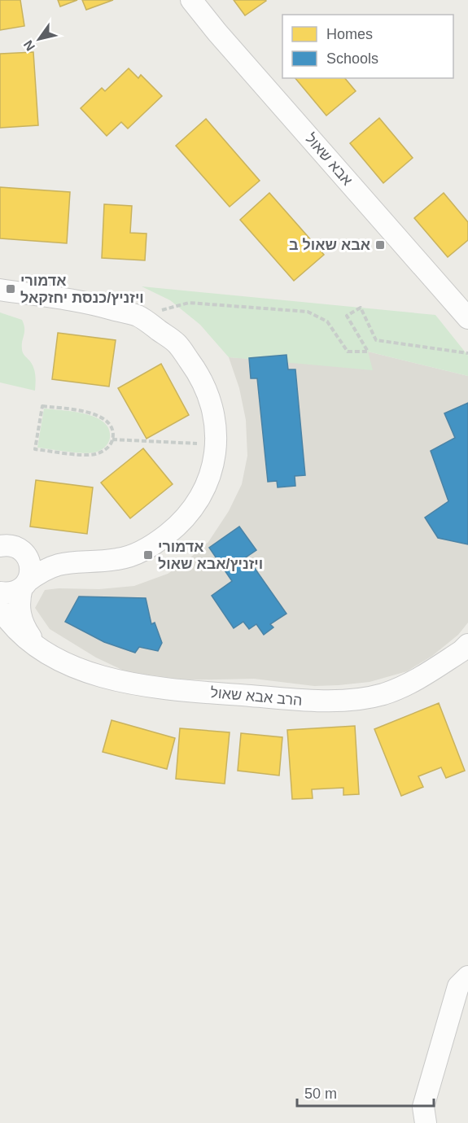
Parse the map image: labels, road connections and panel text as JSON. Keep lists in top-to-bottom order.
{
  "streets": {
    "street": ["אבא שאול", "הרב אבא שאול"]
  },
  "places": {
    "transit": ["אבא שאול ב", "אדמורי ויזניץ/כנסת יחזקאל", "אדמורי ויזניץ/אבא שאול"]
  },
  "legend": ["Homes", "Schools"],
  "scale_bar": "50 m",
  "north": "bottom left"
}
